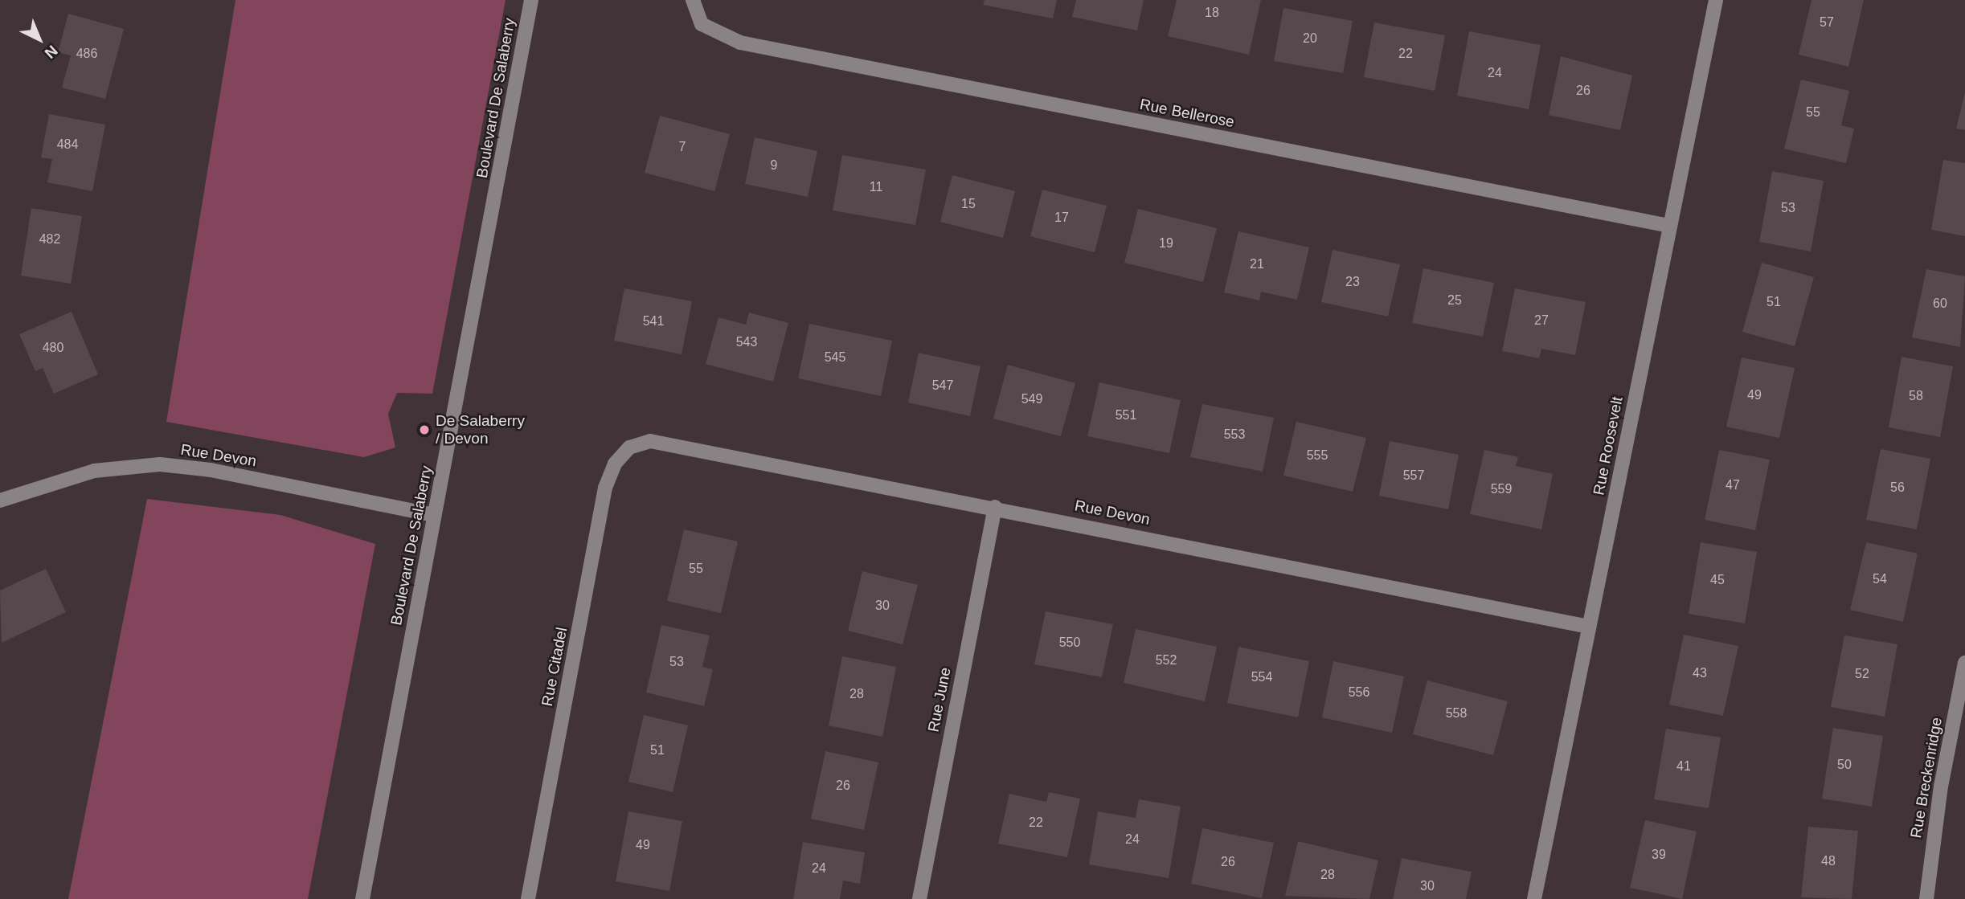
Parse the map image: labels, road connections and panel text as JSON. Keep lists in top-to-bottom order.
{
  "streets": {
    "street": [
      "Boulevard De Salaberry",
      "Rue Bellerose",
      "Rue Roosevelt",
      "Rue Devon",
      "Rue Citadel",
      "Rue June",
      "Rue Breckenridge"
    ]
  },
  "crossings": [
    ["Boulevard De Salaberry", "Rue Devon"],
    ["Rue Bellerose", "Rue Roosevelt"],
    ["Rue Roosevelt", "Rue Devon"],
    ["Rue Devon", "Rue Citadel"],
    ["Rue Devon", "Rue June"]
  ],
  "places": ["De Salaberry / Devon"],
  "house_numbers": [
    "18",
    "57",
    "20",
    "486",
    "22",
    "24",
    "26",
    "55",
    "484",
    "7",
    "9",
    "11",
    "15",
    "53",
    "17",
    "482",
    "19",
    "21",
    "23",
    "25",
    "51",
    "60",
    "27",
    "541",
    "543",
    "480",
    "545",
    "547",
    "49",
    "58",
    "549",
    "551",
    "553",
    "555",
    "557",
    "47",
    "56",
    "559",
    "55",
    "54",
    "45",
    "30",
    "550",
    "552",
    "53",
    "43",
    "52",
    "554",
    "556",
    "28",
    "558",
    "51",
    "50",
    "41",
    "26",
    "22",
    "24",
    "49",
    "39",
    "48",
    "26",
    "24",
    "28",
    "30"
  ],
  "north": "bottom right"
}
